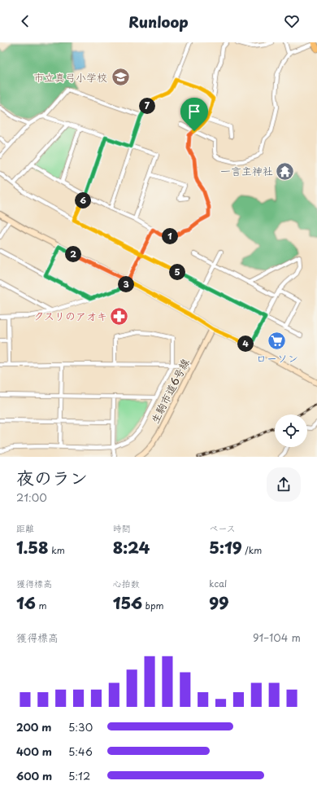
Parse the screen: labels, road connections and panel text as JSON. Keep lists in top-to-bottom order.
{
  "streets": {
    "street": ["生駒市道6号線"]
  },
  "places": {
    "school or university": ["市立真弓小学校"],
    "temple": ["一言主神社"],
    "pharmacy": ["クスリのアオキ"],
    "supermarket": ["ローソン"]
  },
  "page": {
    "header": "Runloop",
    "pins": [
      "7",
      "6",
      "1",
      "2",
      "5",
      "3",
      "4"
    ],
    "heading": ["夜のラン", "21:00"],
    "stats": [
      ["距離", "1.58 km"],
      ["時間", "8:24"],
      ["ペース", "5:19 /km"],
      ["獲得標高", "16 m"],
      ["心拍数", "156 bpm"],
      ["kcal", "99"]
    ],
    "chart": ["獲得標高", "91–104 m"],
    "list": [
      {
        "name": "200 m",
        "note": "5:30"
      },
      {
        "name": "400 m",
        "note": "5:46"
      },
      {
        "name": "600 m",
        "note": "5:12"
      }
    ]
  }
}
